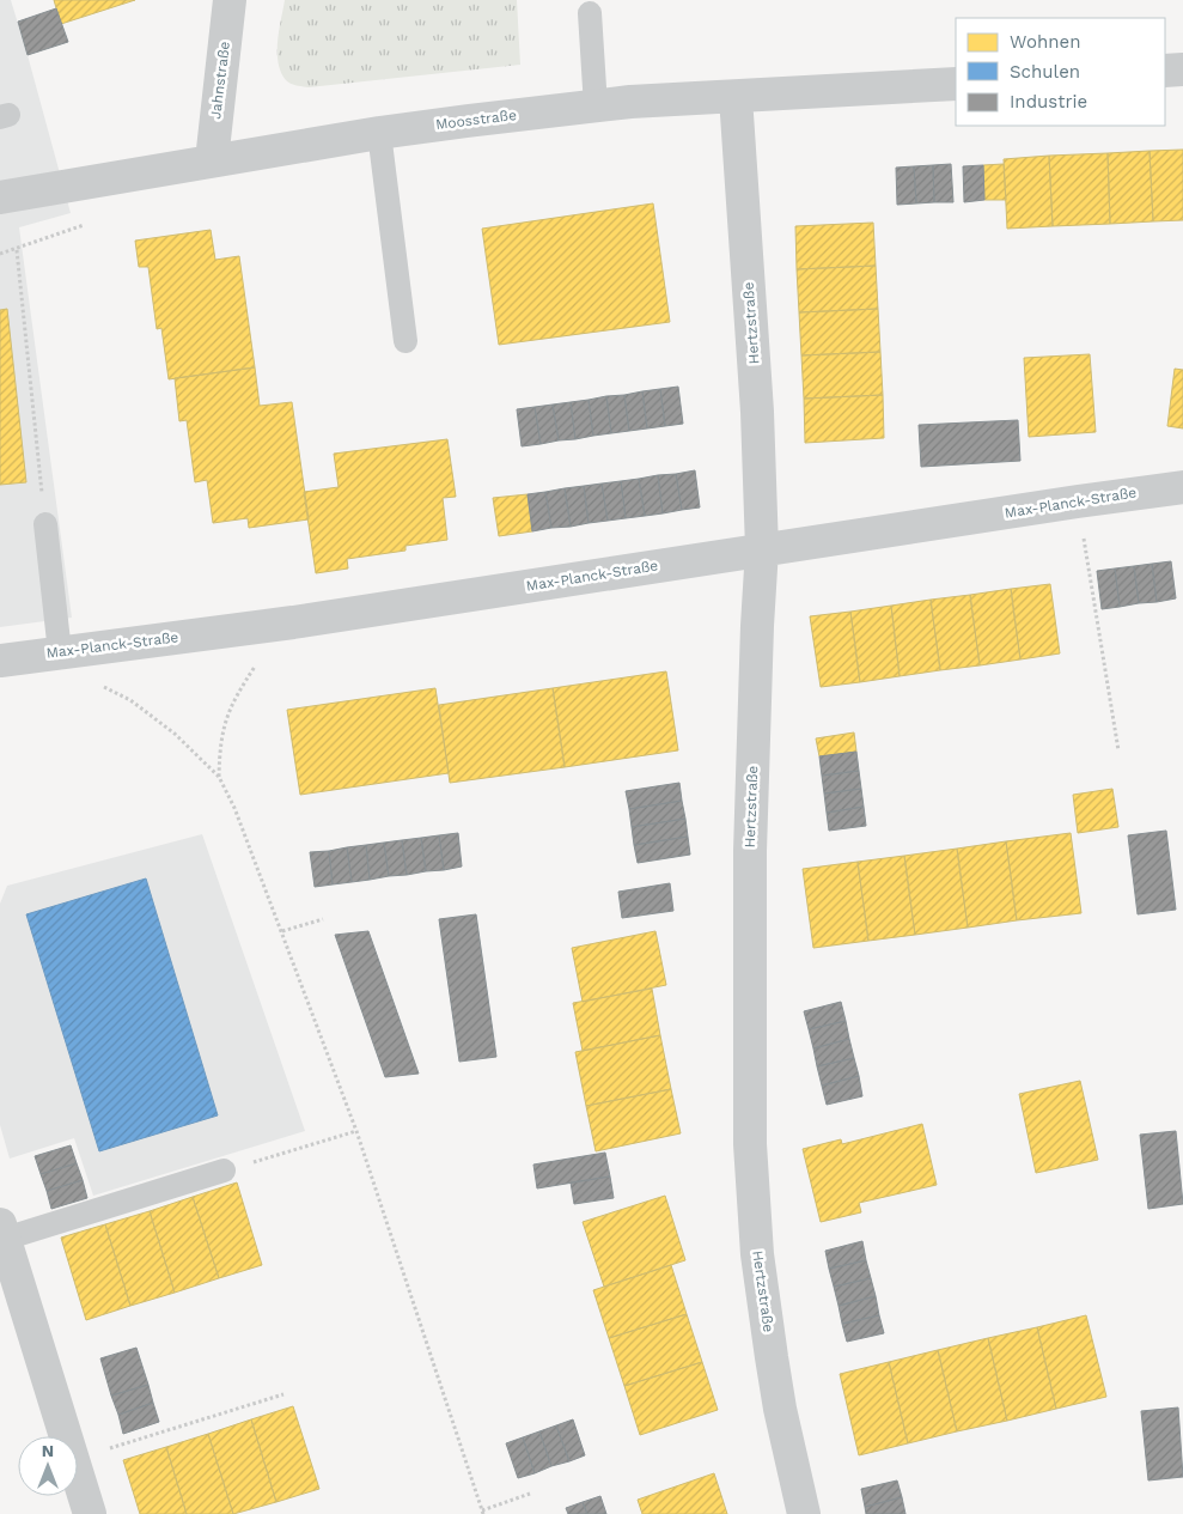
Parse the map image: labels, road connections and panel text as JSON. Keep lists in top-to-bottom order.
{
  "streets": {
    "street": [
      "Jahnstraße",
      "Moosstraße",
      "Hertzstraße",
      "Max-Planck-Straße"
    ]
  },
  "crossings": [
    ["Jahnstraße", "Moosstraße"],
    ["Moosstraße", "Hertzstraße"],
    ["Hertzstraße", "Max-Planck-Straße"]
  ],
  "legend": ["Wohnen", "Schulen", "Industrie"],
  "north": "top"
}
